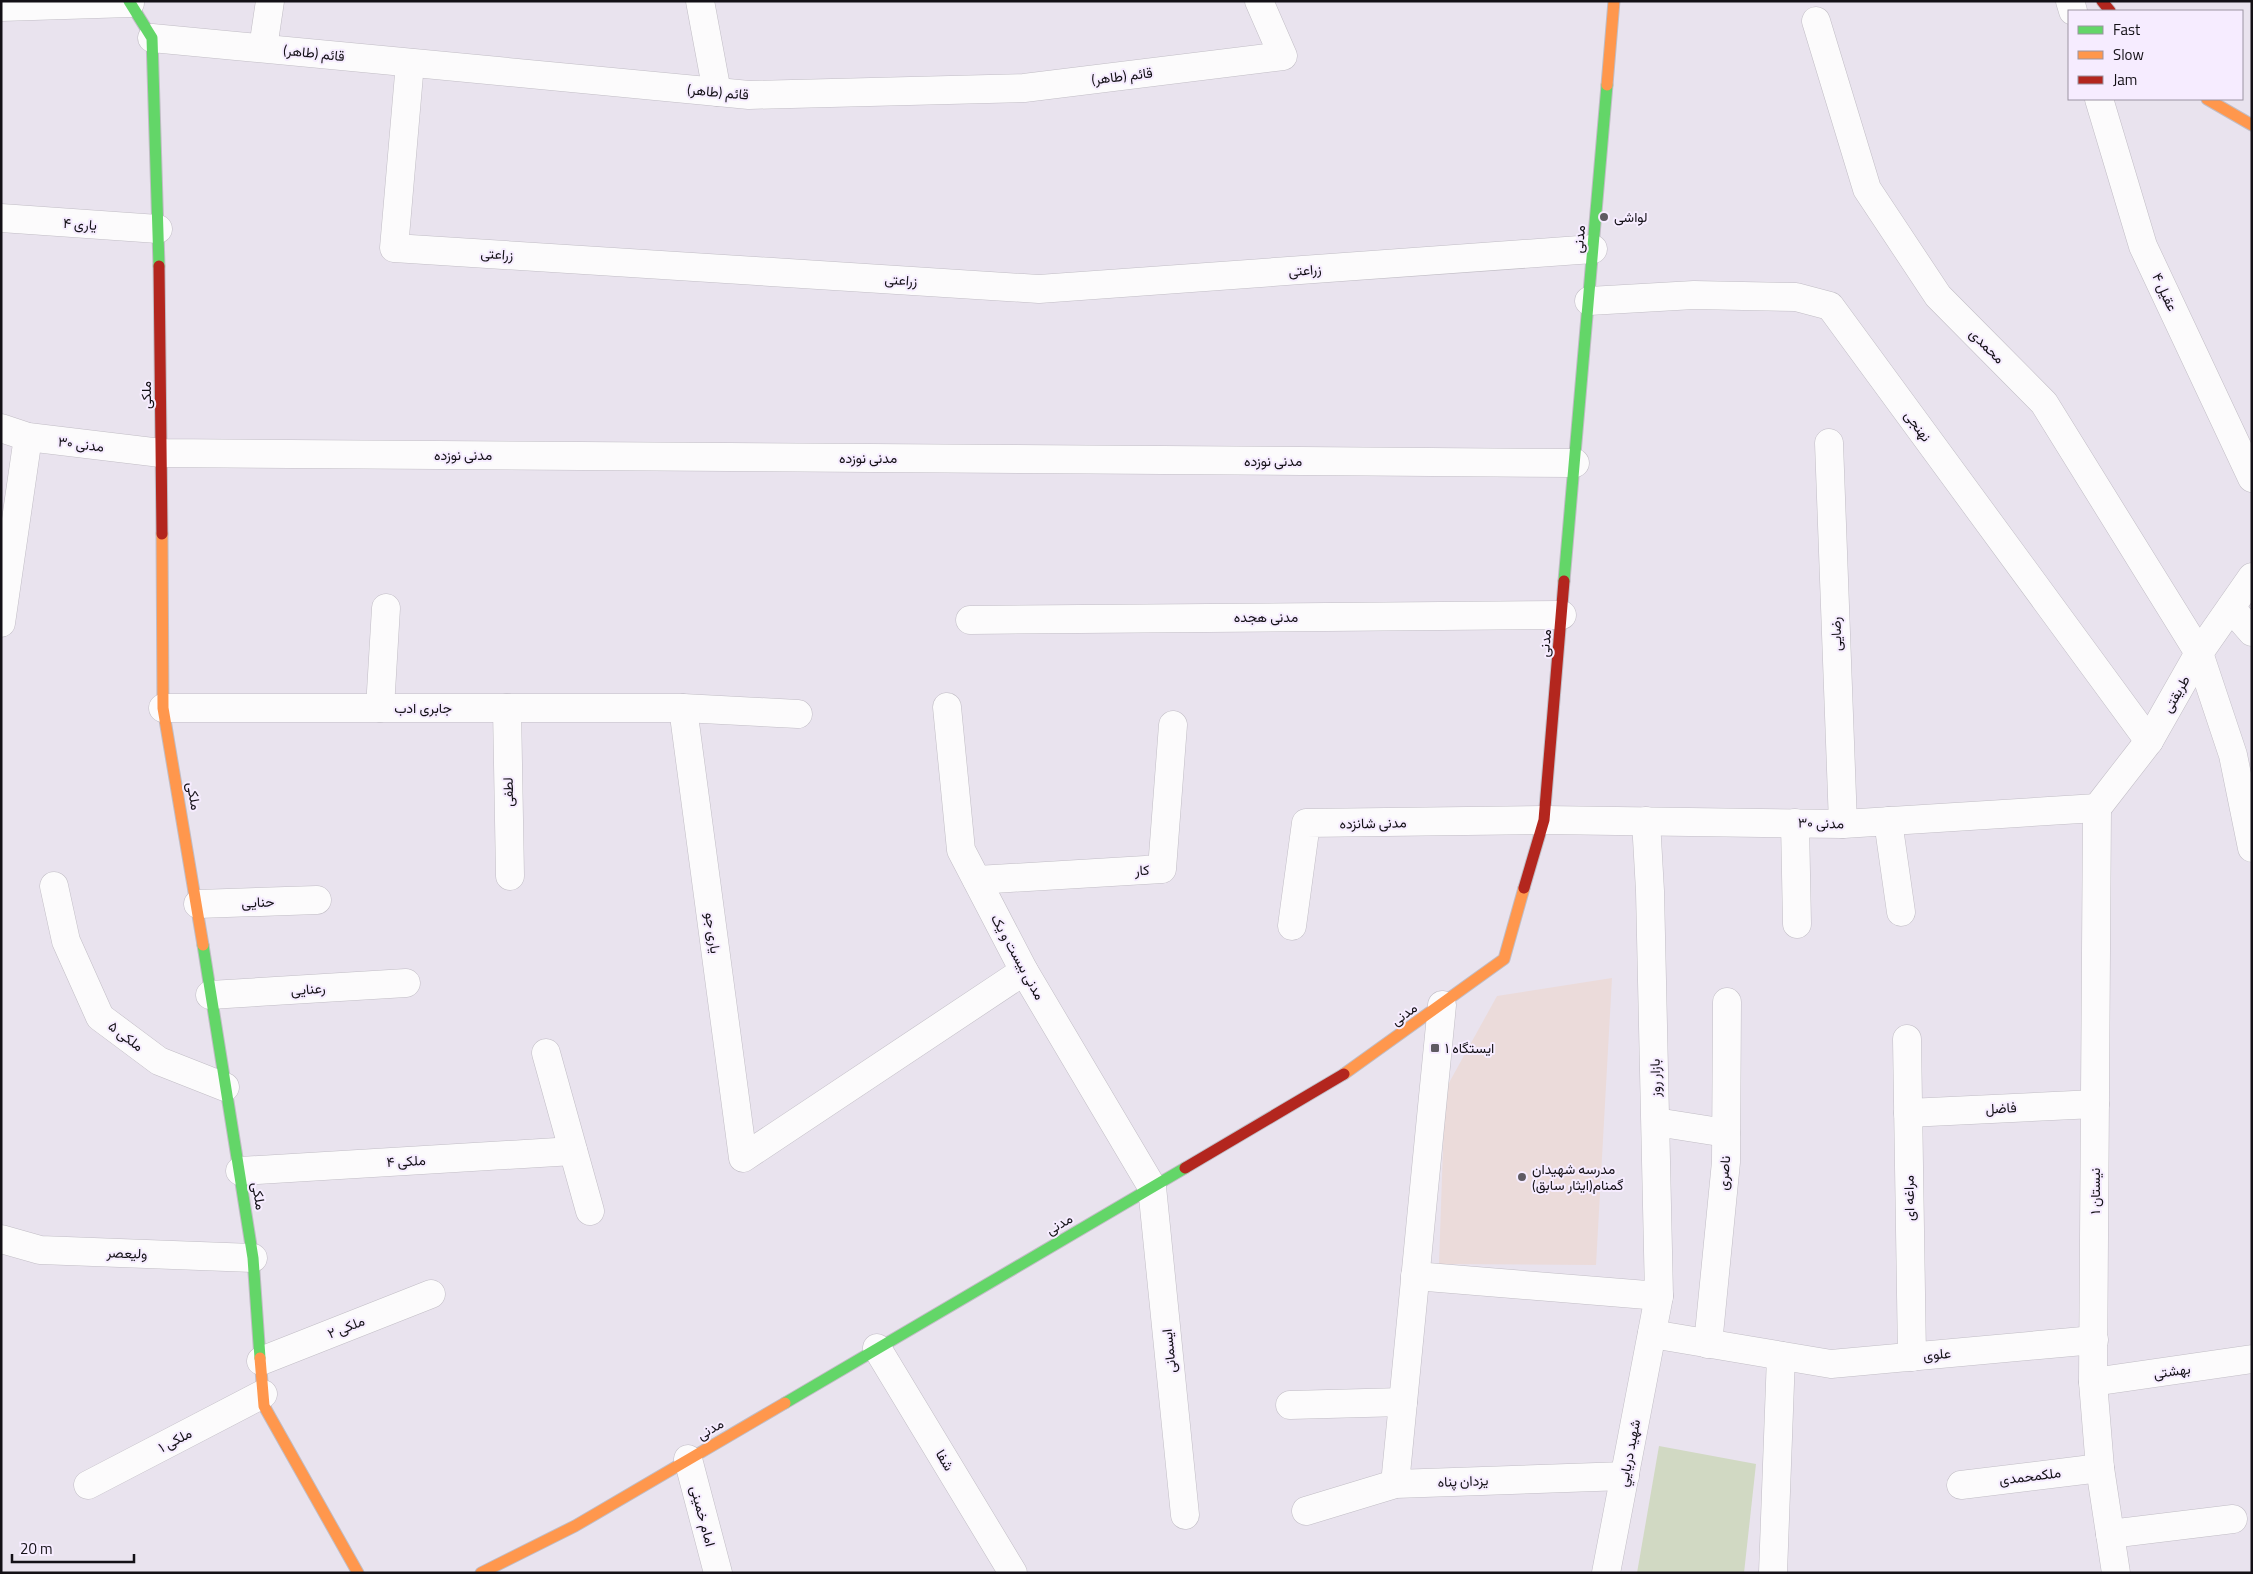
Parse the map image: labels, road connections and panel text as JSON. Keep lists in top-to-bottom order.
{
  "streets": {
    "main road": ["مدنی", "ملکی"],
    "street": [
      "قائم (طاهر)",
      "یاری ۴",
      "زراعتی",
      "عقیل ۴",
      "محمدی",
      "نهنجی",
      "مدنی ۳۰",
      "مدنی نوزده",
      "مدنی هجده",
      "رضایی",
      "طریقتی",
      "جابری ادب",
      "لطفی",
      "مدنی شانزده",
      "کار",
      "حنایی",
      "یاری جو",
      "مدنی بیست و یک",
      "رعنایی",
      "ملکی ۵",
      "بازار روز",
      "فاضل",
      "ملکی ۴",
      "ناصری",
      "نیستان ۱",
      "مراغه ای",
      "ولیعصر",
      "ملکی ۲",
      "ایسمانی",
      "علوی",
      "بهشتی",
      "ملکی ۱",
      "شهيد دريايي",
      "شفا",
      "ملکمحمدی",
      "یزدان پناه",
      "امام خمینی"
    ]
  },
  "crossings": [
    ["قائم (طاهر)", "زراعتی"],
    ["قائم (طاهر)", "ملکی"],
    ["یاری ۴", "ملکی"],
    ["مدنی", "زراعتی"],
    ["مدنی", "نهنجی"],
    ["مدنی", "مدنی ۳۰"],
    ["مدنی", "مدنی نوزده"],
    ["مدنی", "مدنی هجده"],
    ["مدنی", "مدنی شانزده"],
    ["مدنی", "مدنی بیست و یک"],
    ["مدنی", "ایسمانی"],
    ["مدنی", "شفا"],
    ["مدنی", "امام خمینی"],
    ["محمدی", "طریقتی"],
    ["ملکی", "مدنی ۳۰"],
    ["ملکی", "مدنی نوزده"],
    ["ملکی", "جابری ادب"],
    ["ملکی", "حنایی"],
    ["ملکی", "رعنایی"],
    ["ملکی", "ملکی ۵"],
    ["ملکی", "ملکی ۴"],
    ["ملکی", "ولیعصر"],
    ["ملکی", "ملکی ۲"],
    ["ملکی", "ملکی ۱"],
    ["نهنجی", "طریقتی"],
    ["مدنی ۳۰", "مدنی نوزده"],
    ["مدنی ۳۰", "رضایی"],
    ["مدنی ۳۰", "طریقتی"],
    ["مدنی ۳۰", "مدنی شانزده"],
    ["مدنی ۳۰", "بازار روز"],
    ["مدنی ۳۰", "نیستان ۱"],
    ["طریقتی", "نیستان ۱"],
    ["جابری ادب", "لطفی"],
    ["جابری ادب", "یاری جو"],
    ["کار", "مدنی بیست و یک"],
    ["یاری جو", "مدنی بیست و یک"],
    ["مدنی بیست و یک", "ایسمانی"],
    ["بازار روز", "علوی"],
    ["بازار روز", "شهيد دريايي"],
    ["فاضل", "نیستان ۱"],
    ["فاضل", "مراغه ای"],
    ["ناصری", "علوی"],
    ["نیستان ۱", "علوی"],
    ["نیستان ۱", "بهشتی"],
    ["نیستان ۱", "ملکمحمدی"],
    ["مراغه ای", "علوی"],
    ["علوی", "شهيد دريايي"],
    ["شهيد دريايي", "یزدان پناه"]
  ],
  "places": {
    "other": ["لواشی", "مدرسه شهیدان گمنام(ایثار سابق)"],
    "transit": ["ایستگاه ۱"]
  },
  "legend": ["Fast", "Slow", "Jam"],
  "scale_bar": "20 m"
}
